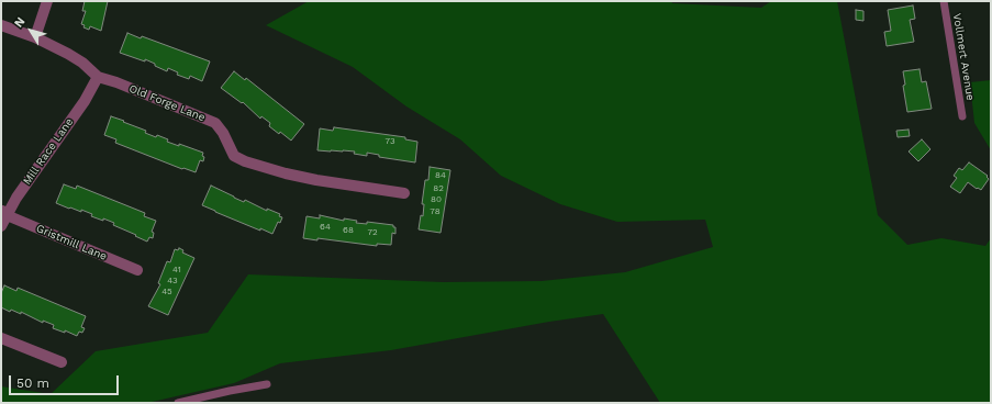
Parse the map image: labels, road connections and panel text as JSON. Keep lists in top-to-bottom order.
{
  "streets": {
    "street": ["Old Forge Lane", "Mill Race Lane", "Gristmill Lane"],
    "lane": ["Vollmert Avenue"]
  },
  "crossings": [
    ["Old Forge Lane", "Mill Race Lane"],
    ["Mill Race Lane", "Gristmill Lane"]
  ],
  "house_numbers": [
    "73",
    "84",
    "82",
    "80",
    "78",
    "64",
    "68",
    "72",
    "41",
    "43",
    "45"
  ],
  "scale_bar": "50 m",
  "north": "top left"
}
